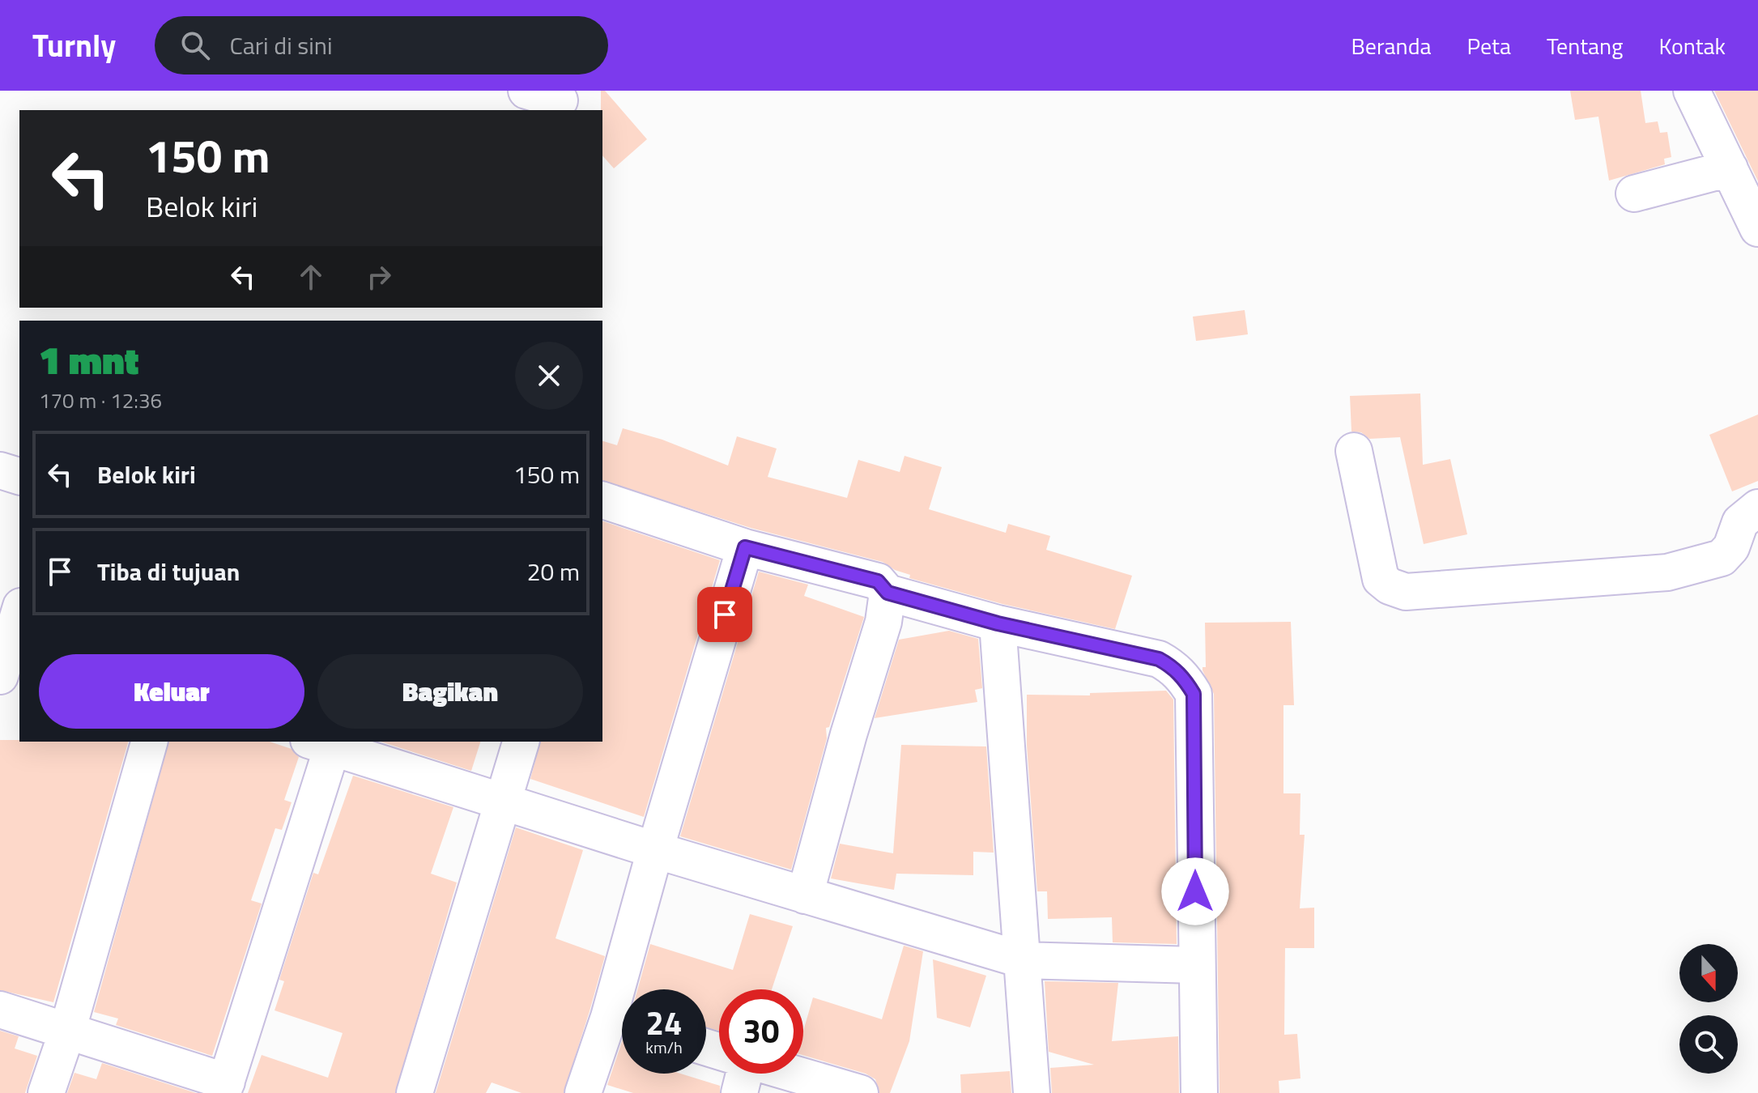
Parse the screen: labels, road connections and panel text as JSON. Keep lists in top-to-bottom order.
{
  "north": "bottom",
  "page": {
    "header": "Turnly",
    "search": "Cari di sini",
    "nav": [
      "Beranda",
      "Peta",
      "Tentang",
      "Kontak"
    ],
    "turn": ["150 m", "Belok kiri"],
    "heading": ["1 mnt", "170 m · 12:36"],
    "list": [
      {
        "name": "Belok kiri",
        "value": "150 m"
      },
      {
        "name": "Tiba di tujuan",
        "value": "20 m"
      }
    ],
    "buttons": ["Keluar", "Bagikan"],
    "speed": "24 km/h",
    "limit": "30"
  }
}
